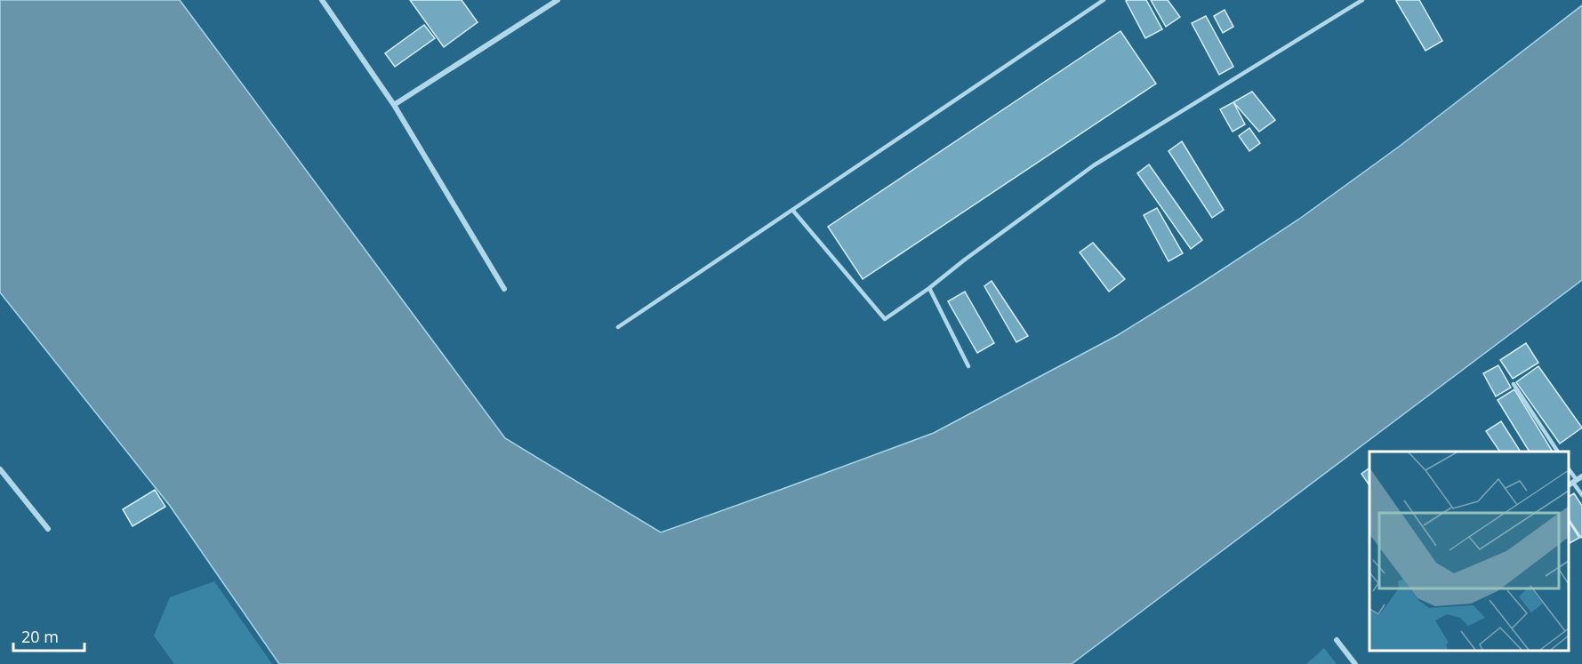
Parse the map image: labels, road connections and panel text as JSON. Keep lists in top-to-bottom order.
{
  "scale_bar": "20 m"
}
